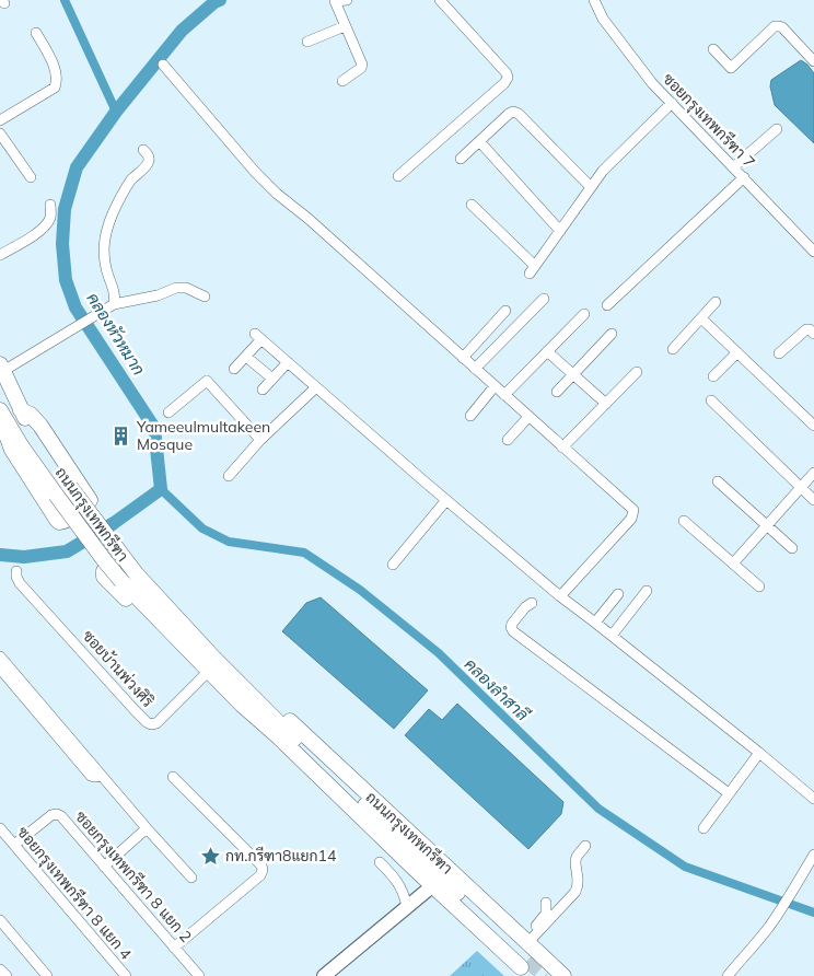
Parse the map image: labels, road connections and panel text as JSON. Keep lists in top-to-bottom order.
{
  "streets": {
    "main road": ["ถนนกรุงเทพกรีฑา"],
    "street": [
      "ซอยกรุงเทพกรีฑา 7",
      "ซอยบ้านพ่วงศิริ",
      "ซอยกรุงเทพกรีฑา 8 แยก 2",
      "ซอยกรุงเทพกรีฑา 8 แยก 4"
    ]
  },
  "crossings": [
    ["ถนนกรุงเทพกรีฑา", "ซอยบ้านพ่วงศิริ"],
    ["ซอยกรุงเทพกรีฑา 8 แยก 2", "ซอยกรุงเทพกรีฑา 8 แยก 4"]
  ],
  "water": ["คลองหัวหมาก", "คลองลำสาลี"],
  "places": {
    "building": ["Yameeulmultakeen Mosque"],
    "place": ["กท.กรีฑา8แยก14"]
  }
}
